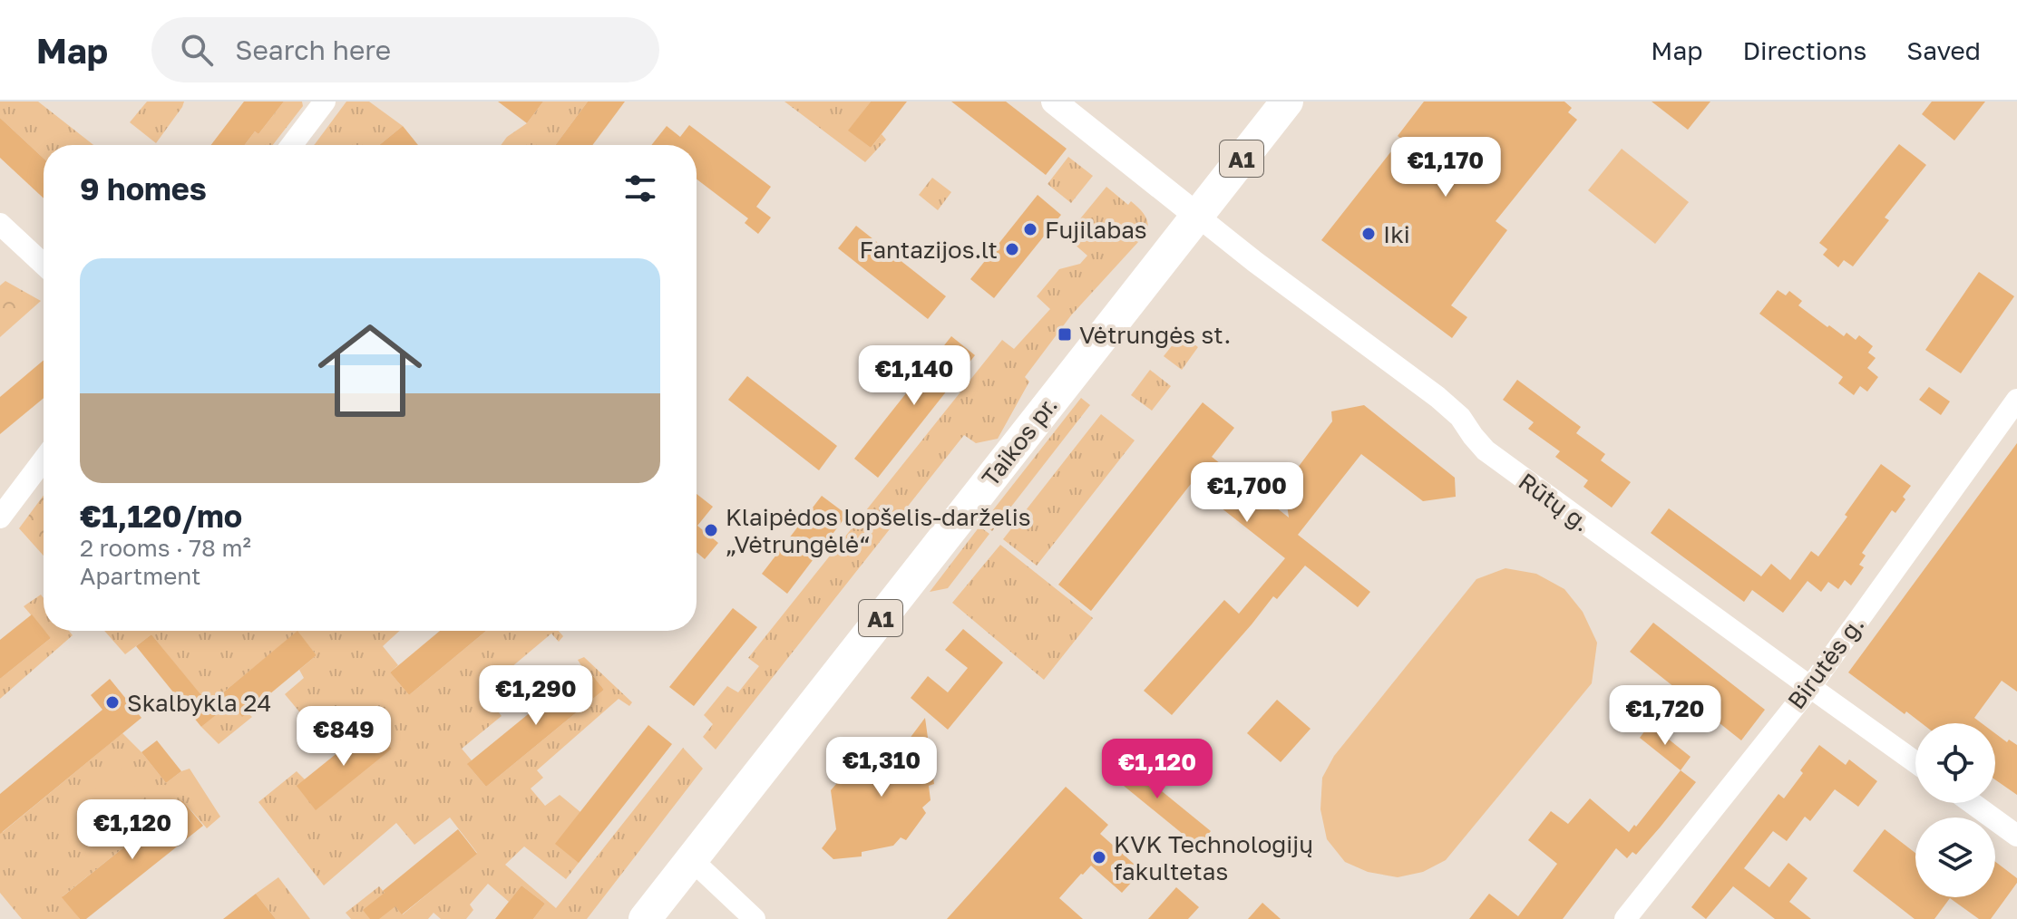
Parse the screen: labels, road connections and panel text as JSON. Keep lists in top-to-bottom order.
{
  "streets": {
    "main road": ["A1", "Taikos pr."],
    "street": ["Rūtų g.", "Birutės g."]
  },
  "crossings": [
    ["Taikos pr.", "Rūtų g."],
    ["Rūtų g.", "Birutės g."]
  ],
  "places": {
    "other": [
      "Fujilabas",
      "Iki",
      "Fantazijos.lt",
      "Klaipėdos lopšelis-darželis „Vėtrungėlė“",
      "Skalbykla 24",
      "KVK Technologijų fakultetas"
    ],
    "transit": ["Vėtrungės st."]
  },
  "page": {
    "header": "Map",
    "search": "Search here",
    "nav": ["Map", "Directions", "Saved"],
    "price": [
      "€1,170",
      "€1,140",
      "€1,700",
      "€1,290",
      "€1,720",
      "€849",
      "€1,310",
      "€1,120",
      "€1,120"
    ],
    "heading": "9 homes",
    "list": [
      {
        "name": "€1,120/mo",
        "note": "2 rooms · 78 m² · Apartment"
      }
    ]
  }
}
